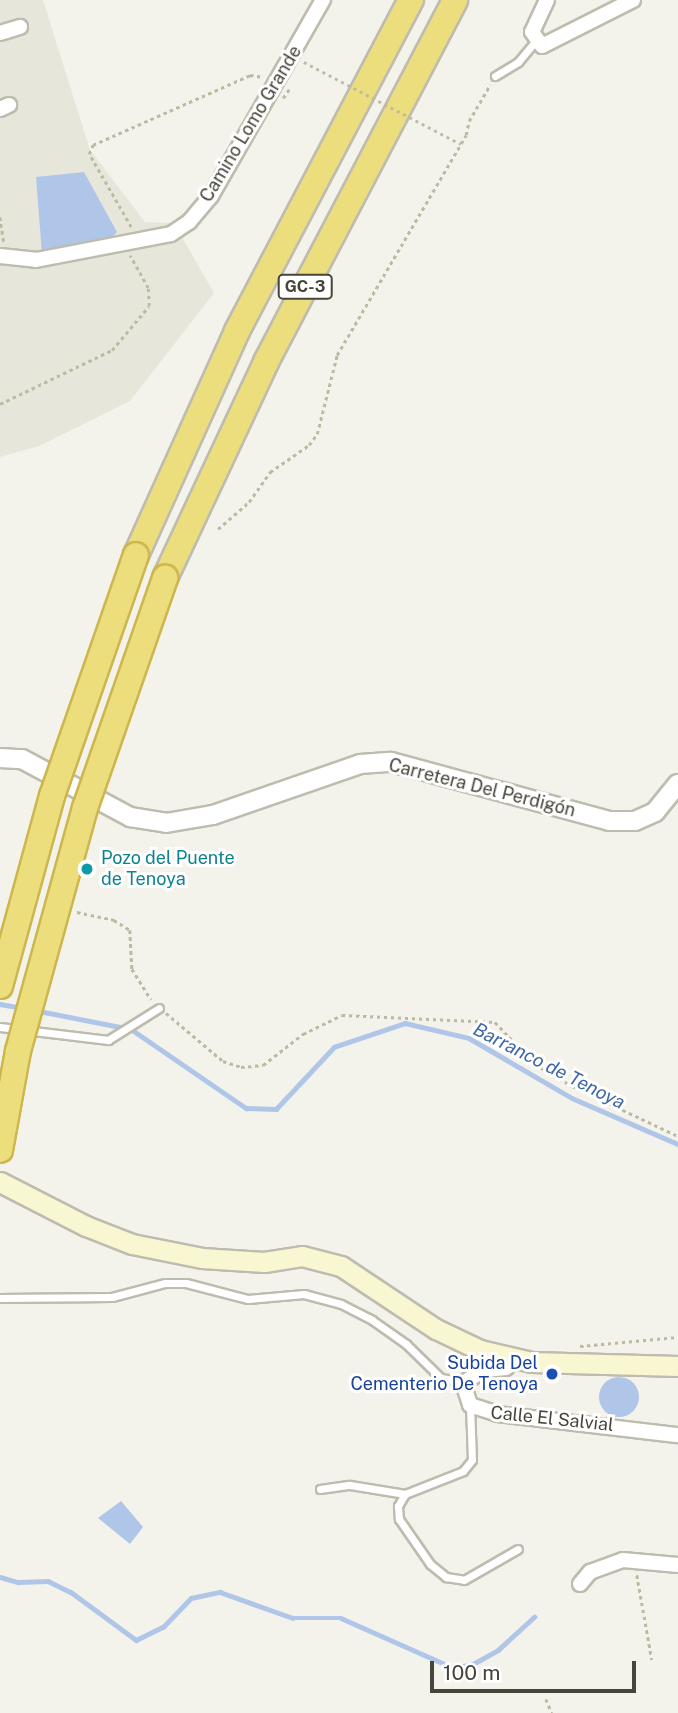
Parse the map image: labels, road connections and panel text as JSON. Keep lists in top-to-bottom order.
{
  "streets": {
    "highway": ["GC-3"],
    "street": ["Camino Lomo Grande", "Carretera Del Perdigón", "Calle El Salvial"]
  },
  "water": ["Barranco de Tenoya"],
  "places": ["Pozo del Puente de Tenoya", "Subida Del Cementerio De Tenoya"],
  "scale_bar": "100 m"
}
